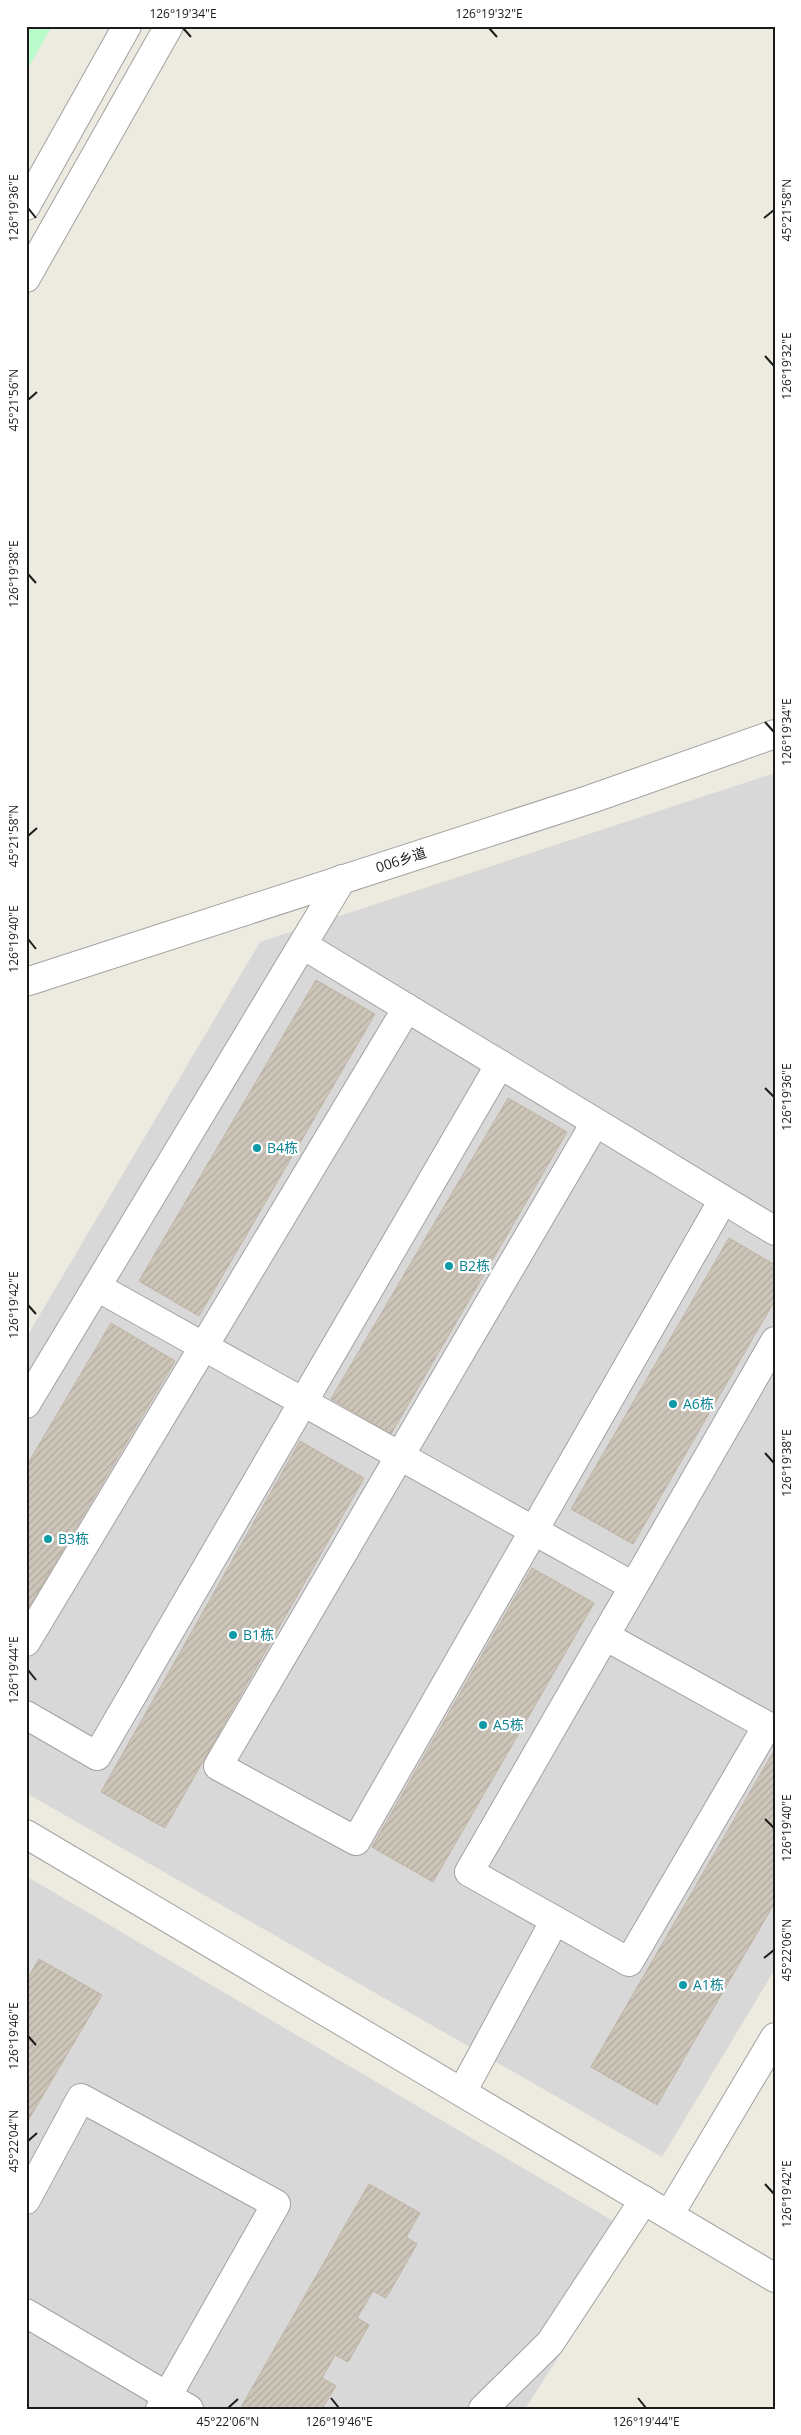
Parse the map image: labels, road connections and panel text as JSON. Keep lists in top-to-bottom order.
{
  "streets": {
    "street": ["006乡道"]
  },
  "places": [
    "B4栋",
    "B2栋",
    "A6栋",
    "B3栋",
    "B1栋",
    "A5栋",
    "A1栋"
  ],
  "coordinates": [
    "126°19'34\"E",
    "126°19'32\"E",
    "126°19'36\"E",
    "45°21'58\"N",
    "45°21'56\"N",
    "126°19'38\"E",
    "126°19'40\"E",
    "126°19'42\"E",
    "126°19'44\"E",
    "45°22'06\"N",
    "126°19'46\"E",
    "45°22'04\"N"
  ]
}
